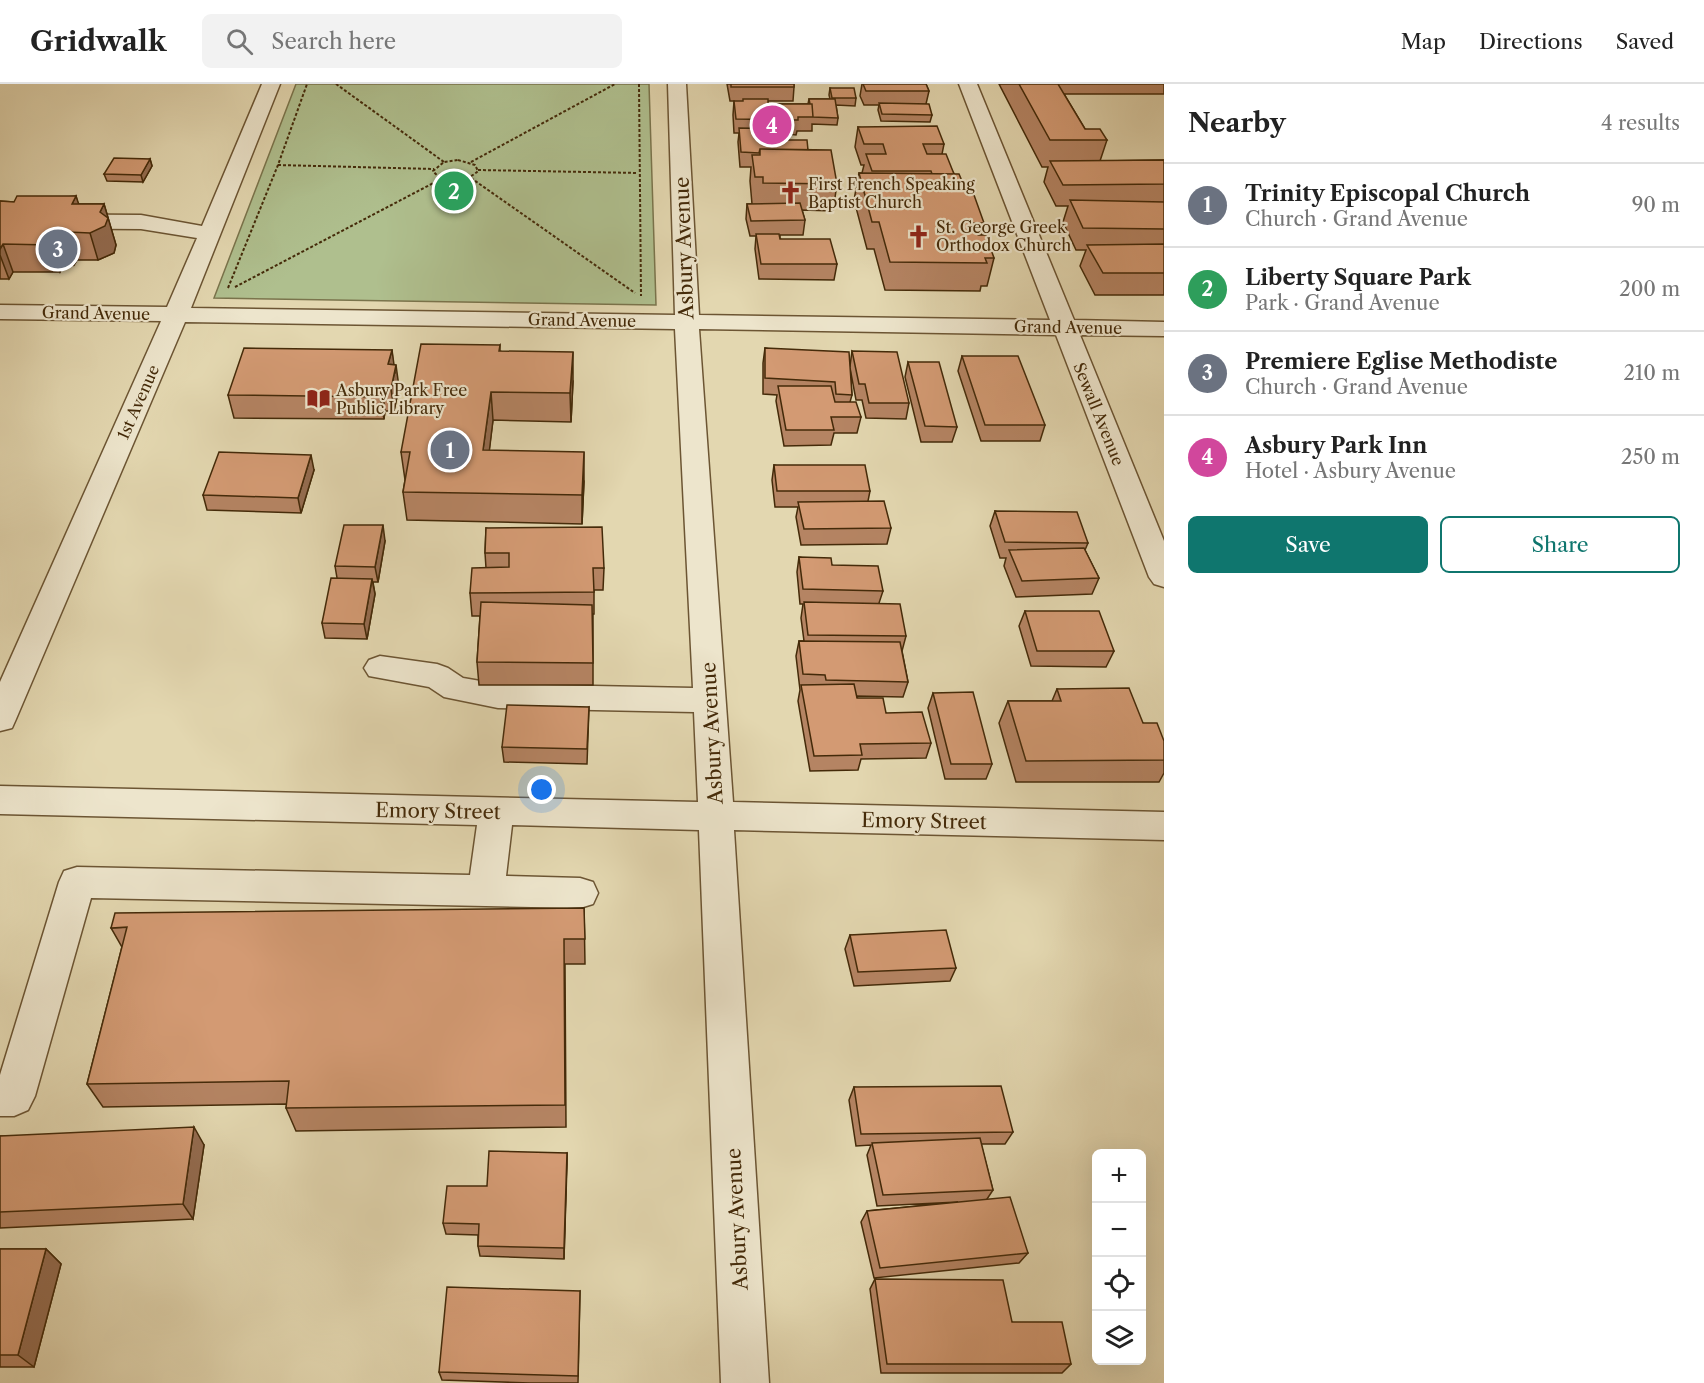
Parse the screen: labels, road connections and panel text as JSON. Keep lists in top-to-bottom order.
{
  "streets": {
    "street": [
      "Asbury Avenue",
      "Grand Avenue",
      "1st Avenue",
      "Sewall Avenue",
      "Emory Street"
    ]
  },
  "crossings": [
    ["Asbury Avenue", "Grand Avenue"],
    ["Asbury Avenue", "Emory Street"],
    ["Grand Avenue", "1st Avenue"],
    ["Grand Avenue", "Sewall Avenue"]
  ],
  "places": {
    "church": ["First French Speaking Baptist Church", "St. George Greek Orthodox Church"],
    "library": ["Asbury Park Free Public Library"]
  },
  "page": {
    "header": "Gridwalk",
    "search": "Search here",
    "nav": ["Map", "Directions", "Saved"],
    "heading": ["Nearby", "4 results"],
    "pins": [
      "4",
      "2",
      "3",
      "1"
    ],
    "list": [
      {
        "mark": "1",
        "name": "Trinity Episcopal Church",
        "note": "Church · Grand Avenue",
        "value": "90 m"
      },
      {
        "mark": "2",
        "name": "Liberty Square Park",
        "note": "Park · Grand Avenue",
        "value": "200 m"
      },
      {
        "mark": "3",
        "name": "Premiere Eglise Methodiste",
        "note": "Church · Grand Avenue",
        "value": "210 m"
      },
      {
        "mark": "4",
        "name": "Asbury Park Inn",
        "note": "Hotel · Asbury Avenue",
        "value": "250 m"
      }
    ],
    "buttons": ["Save", "Share"],
    "map_buttons": ["+", "−"]
  }
}
